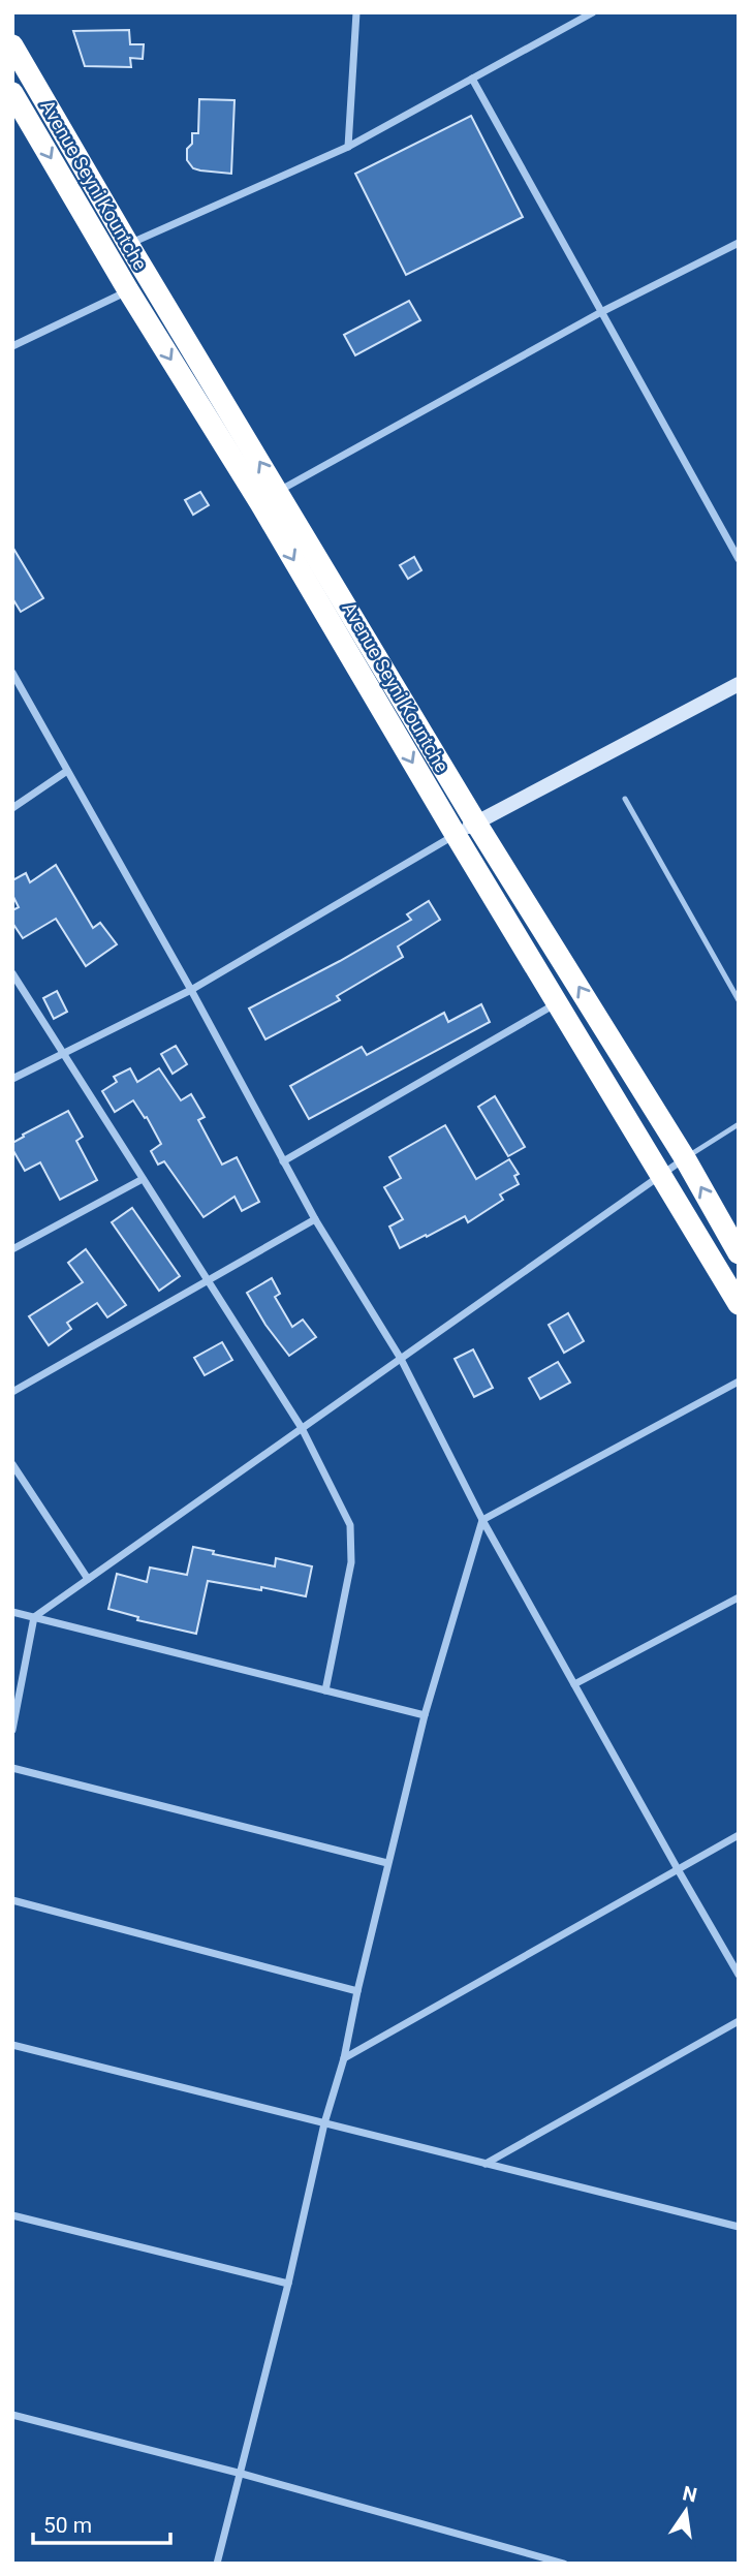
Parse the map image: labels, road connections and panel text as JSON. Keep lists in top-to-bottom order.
{
  "streets": {
    "highway": ["Avenue Seyni Kountche"]
  },
  "scale_bar": "50 m",
  "north": "top"
}
